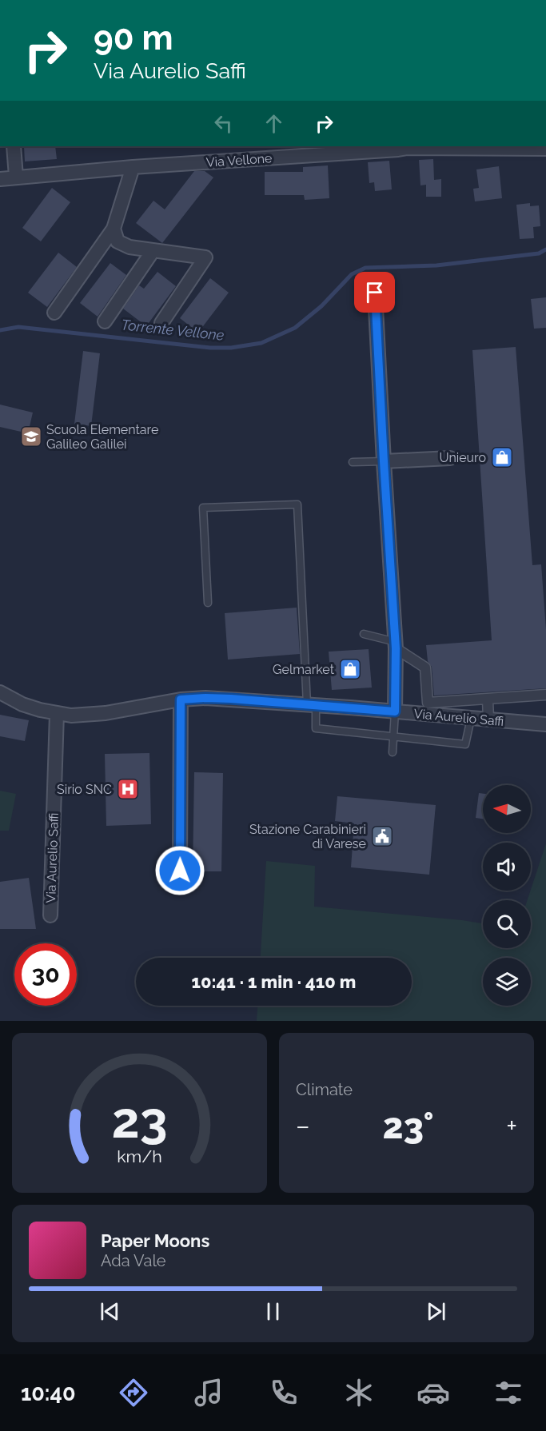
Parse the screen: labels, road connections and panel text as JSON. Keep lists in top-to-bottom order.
{
  "streets": {
    "street": ["Via Vellone", "Via Aurelio Saffi"]
  },
  "water": ["Torrente Vellone"],
  "places": {
    "school or university": ["Scuola Elementare Galileo Galilei"],
    "shop": ["Unieuro", "Gelmarket"],
    "hospital": ["Sirio SNC"],
    "public building": ["Stazione Carabinieri di Varese"]
  },
  "north": "left",
  "page": {
    "turn": ["90 m", "Via Aurelio Saffi"],
    "limit": "30",
    "trip": "10:41 · 1 min · 410 m",
    "tile": "Climate",
    "heat": ["−", "23°", "+"],
    "song": ["Paper Moons", "Ada Vale"],
    "tabs": "10:40",
    "gauge": ["23", "km/h"]
  }
}
